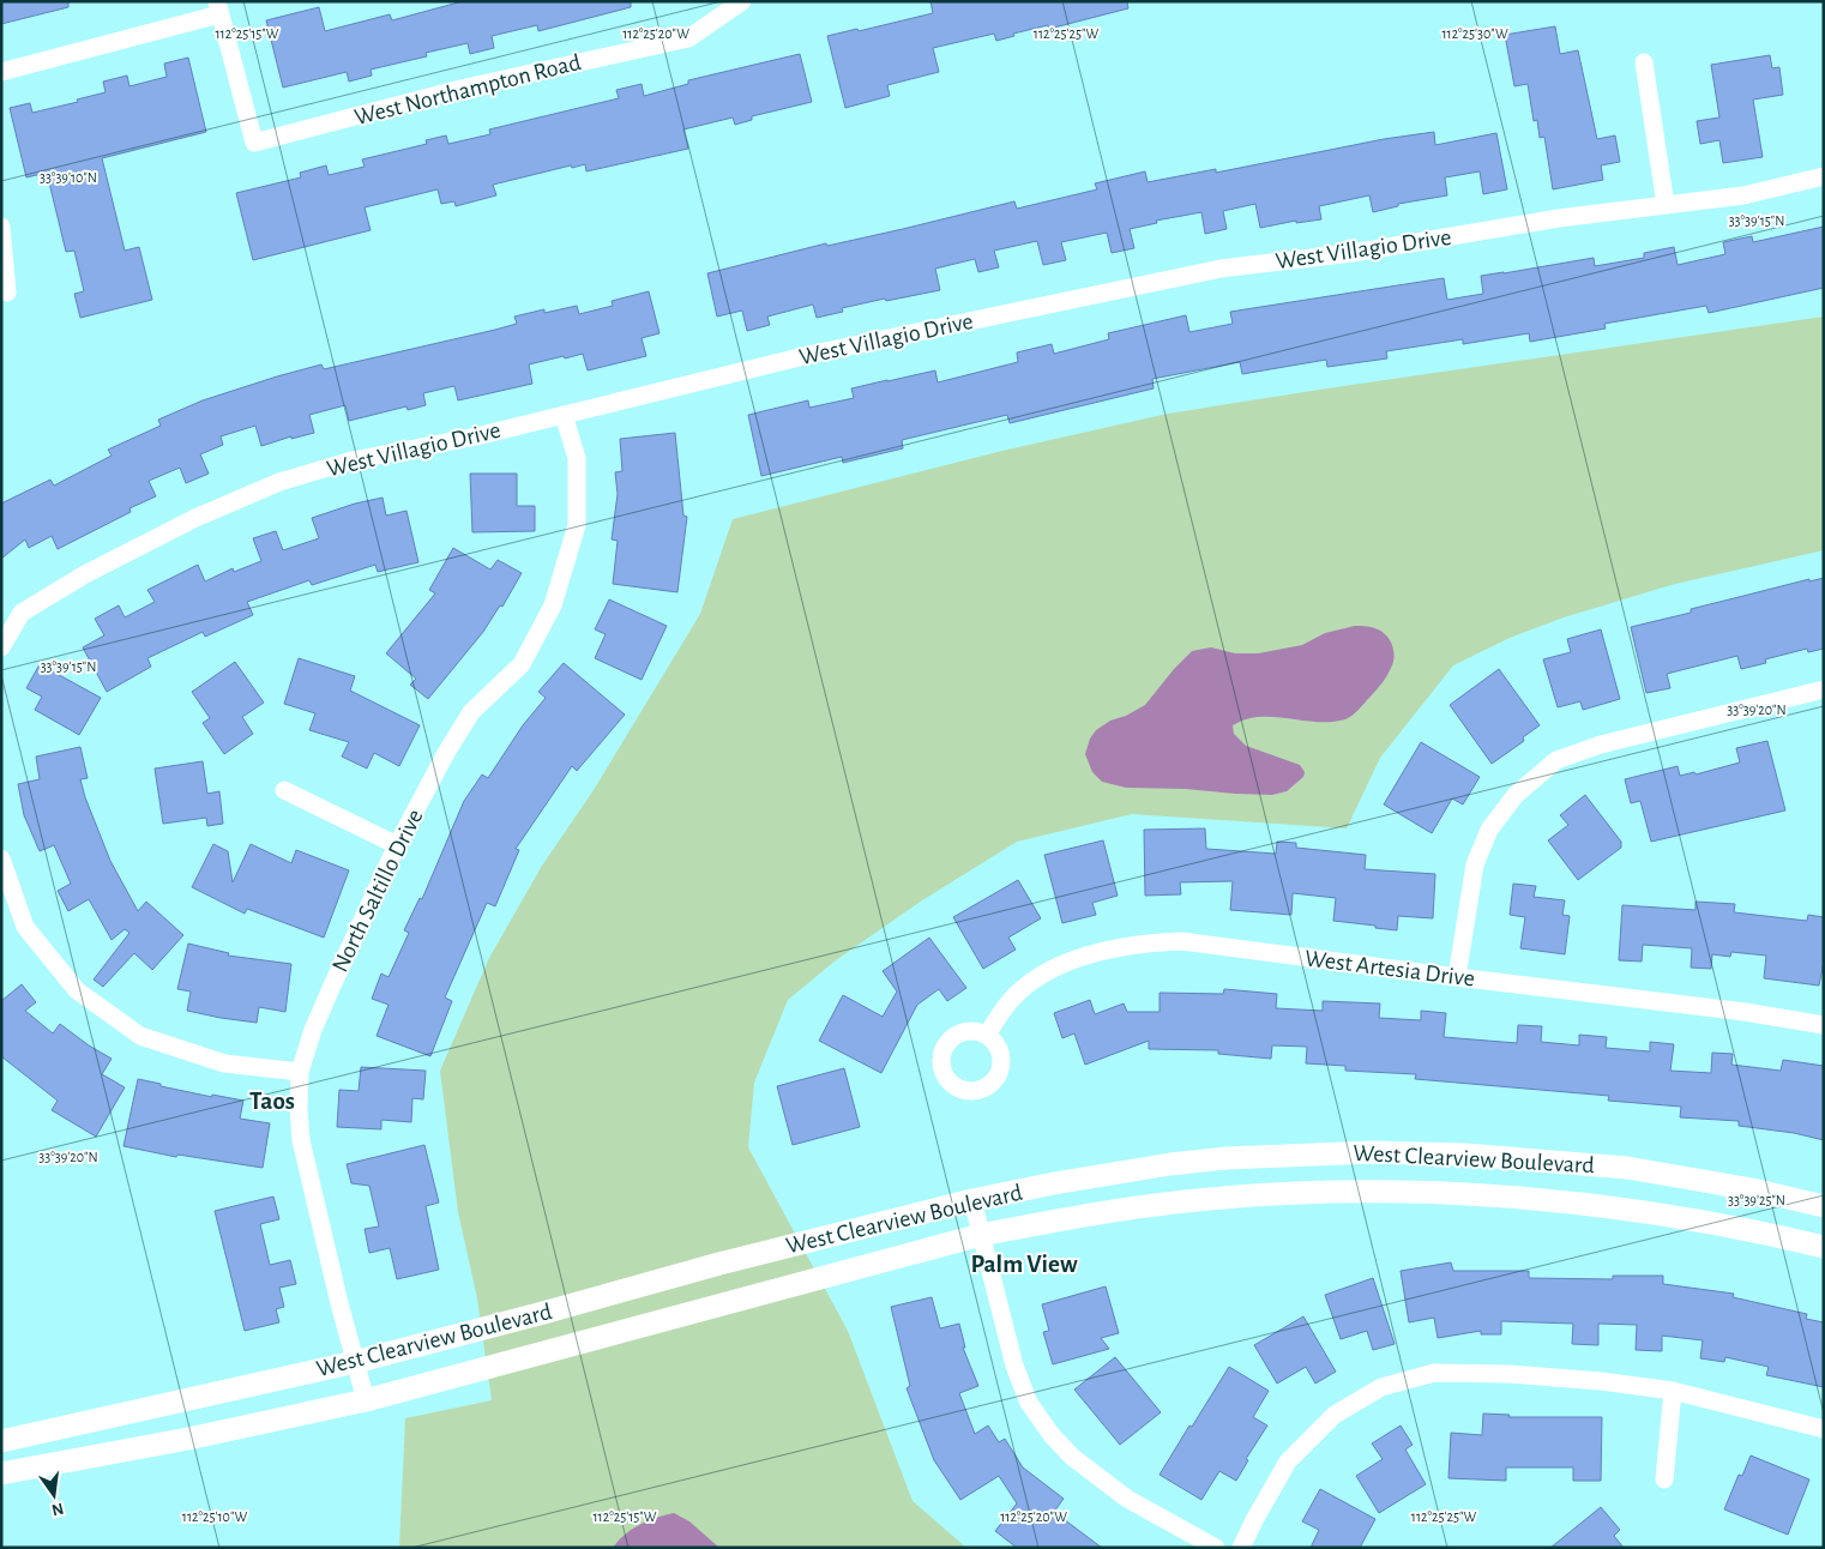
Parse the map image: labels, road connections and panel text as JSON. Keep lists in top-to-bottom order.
{
  "streets": {
    "street": [
      "West Northampton Road",
      "West Villagio Drive",
      "North Saltillo Drive",
      "West Artesia Drive",
      "West Clearview Boulevard"
    ]
  },
  "crossings": [
    ["West Villagio Drive", "North Saltillo Drive"],
    ["North Saltillo Drive", "West Clearview Boulevard"]
  ],
  "districts": ["Taos", "Palm View"],
  "north": "bottom",
  "coordinates": [
    "112°25'15\"W",
    "112°25'20\"W",
    "112°25'25\"W",
    "112°25'30\"W",
    "33°39'10\"N",
    "33°39'15\"N",
    "33°39'20\"N",
    "33°39'25\"N",
    "112°25'10\"W"
  ]
}
